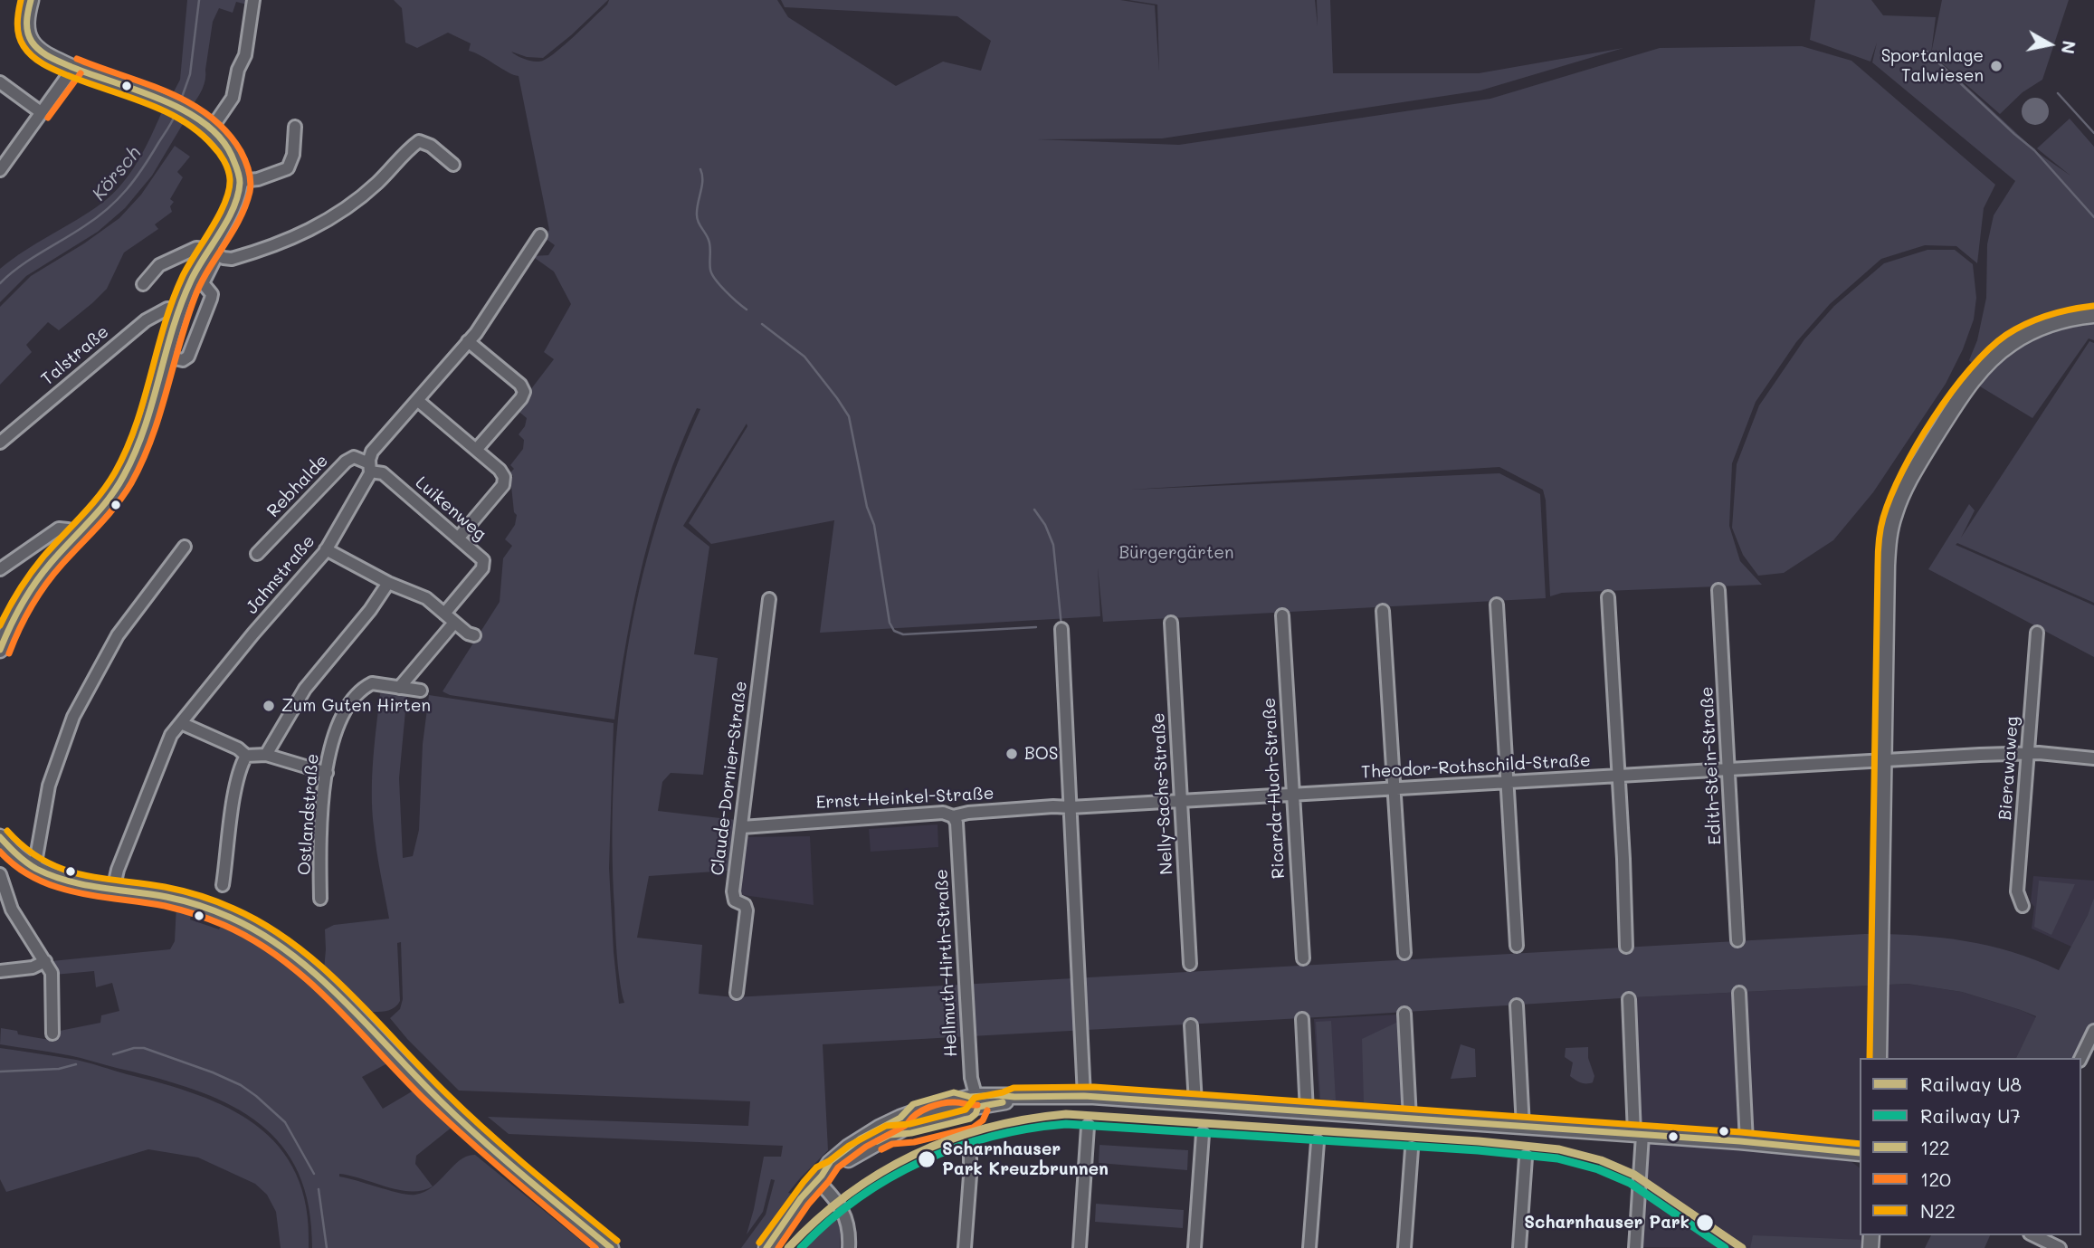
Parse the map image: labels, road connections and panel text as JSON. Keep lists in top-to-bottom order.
{
  "streets": {
    "street": [
      "Talstraße",
      "Rebhalde",
      "Luikenweg",
      "Jahnstraße",
      "Edith-Stein-Straße",
      "Theodor-Rothschild-Straße",
      "Bierawaweg",
      "Claude-Dornier-Straße",
      "Ricarda-Huch-Straße",
      "Nelly-Sachs-Straße",
      "Ernst-Heinkel-Straße",
      "Ostlandstraße",
      "Hellmuth-Hirth-Straße"
    ]
  },
  "crossings": [
    ["Rebhalde", "Luikenweg"],
    ["Rebhalde", "Jahnstraße"],
    ["Luikenweg", "Jahnstraße"],
    ["Edith-Stein-Straße", "Theodor-Rothschild-Straße"],
    ["Theodor-Rothschild-Straße", "Bierawaweg"],
    ["Theodor-Rothschild-Straße", "Ricarda-Huch-Straße"],
    ["Theodor-Rothschild-Straße", "Nelly-Sachs-Straße"],
    ["Theodor-Rothschild-Straße", "Ernst-Heinkel-Straße"],
    ["Claude-Dornier-Straße", "Ernst-Heinkel-Straße"],
    ["Ernst-Heinkel-Straße", "Hellmuth-Hirth-Straße"]
  ],
  "water": ["Körsch"],
  "parks": ["Bürgergärten"],
  "places": [
    "Sportanlage Talwiesen",
    "Zum Guten Hirten",
    "BOS",
    "Scharnhauser Park Kreuzbrunnen",
    "Scharnhauser Park"
  ],
  "lines": [
    "transit line 122",
    "transit line N22",
    "transit line 120",
    "rail line U8",
    "rail line U7"
  ],
  "legend": [
    "Railway U8",
    "Railway U7",
    "122",
    "120",
    "N22"
  ],
  "north": "right"
}
